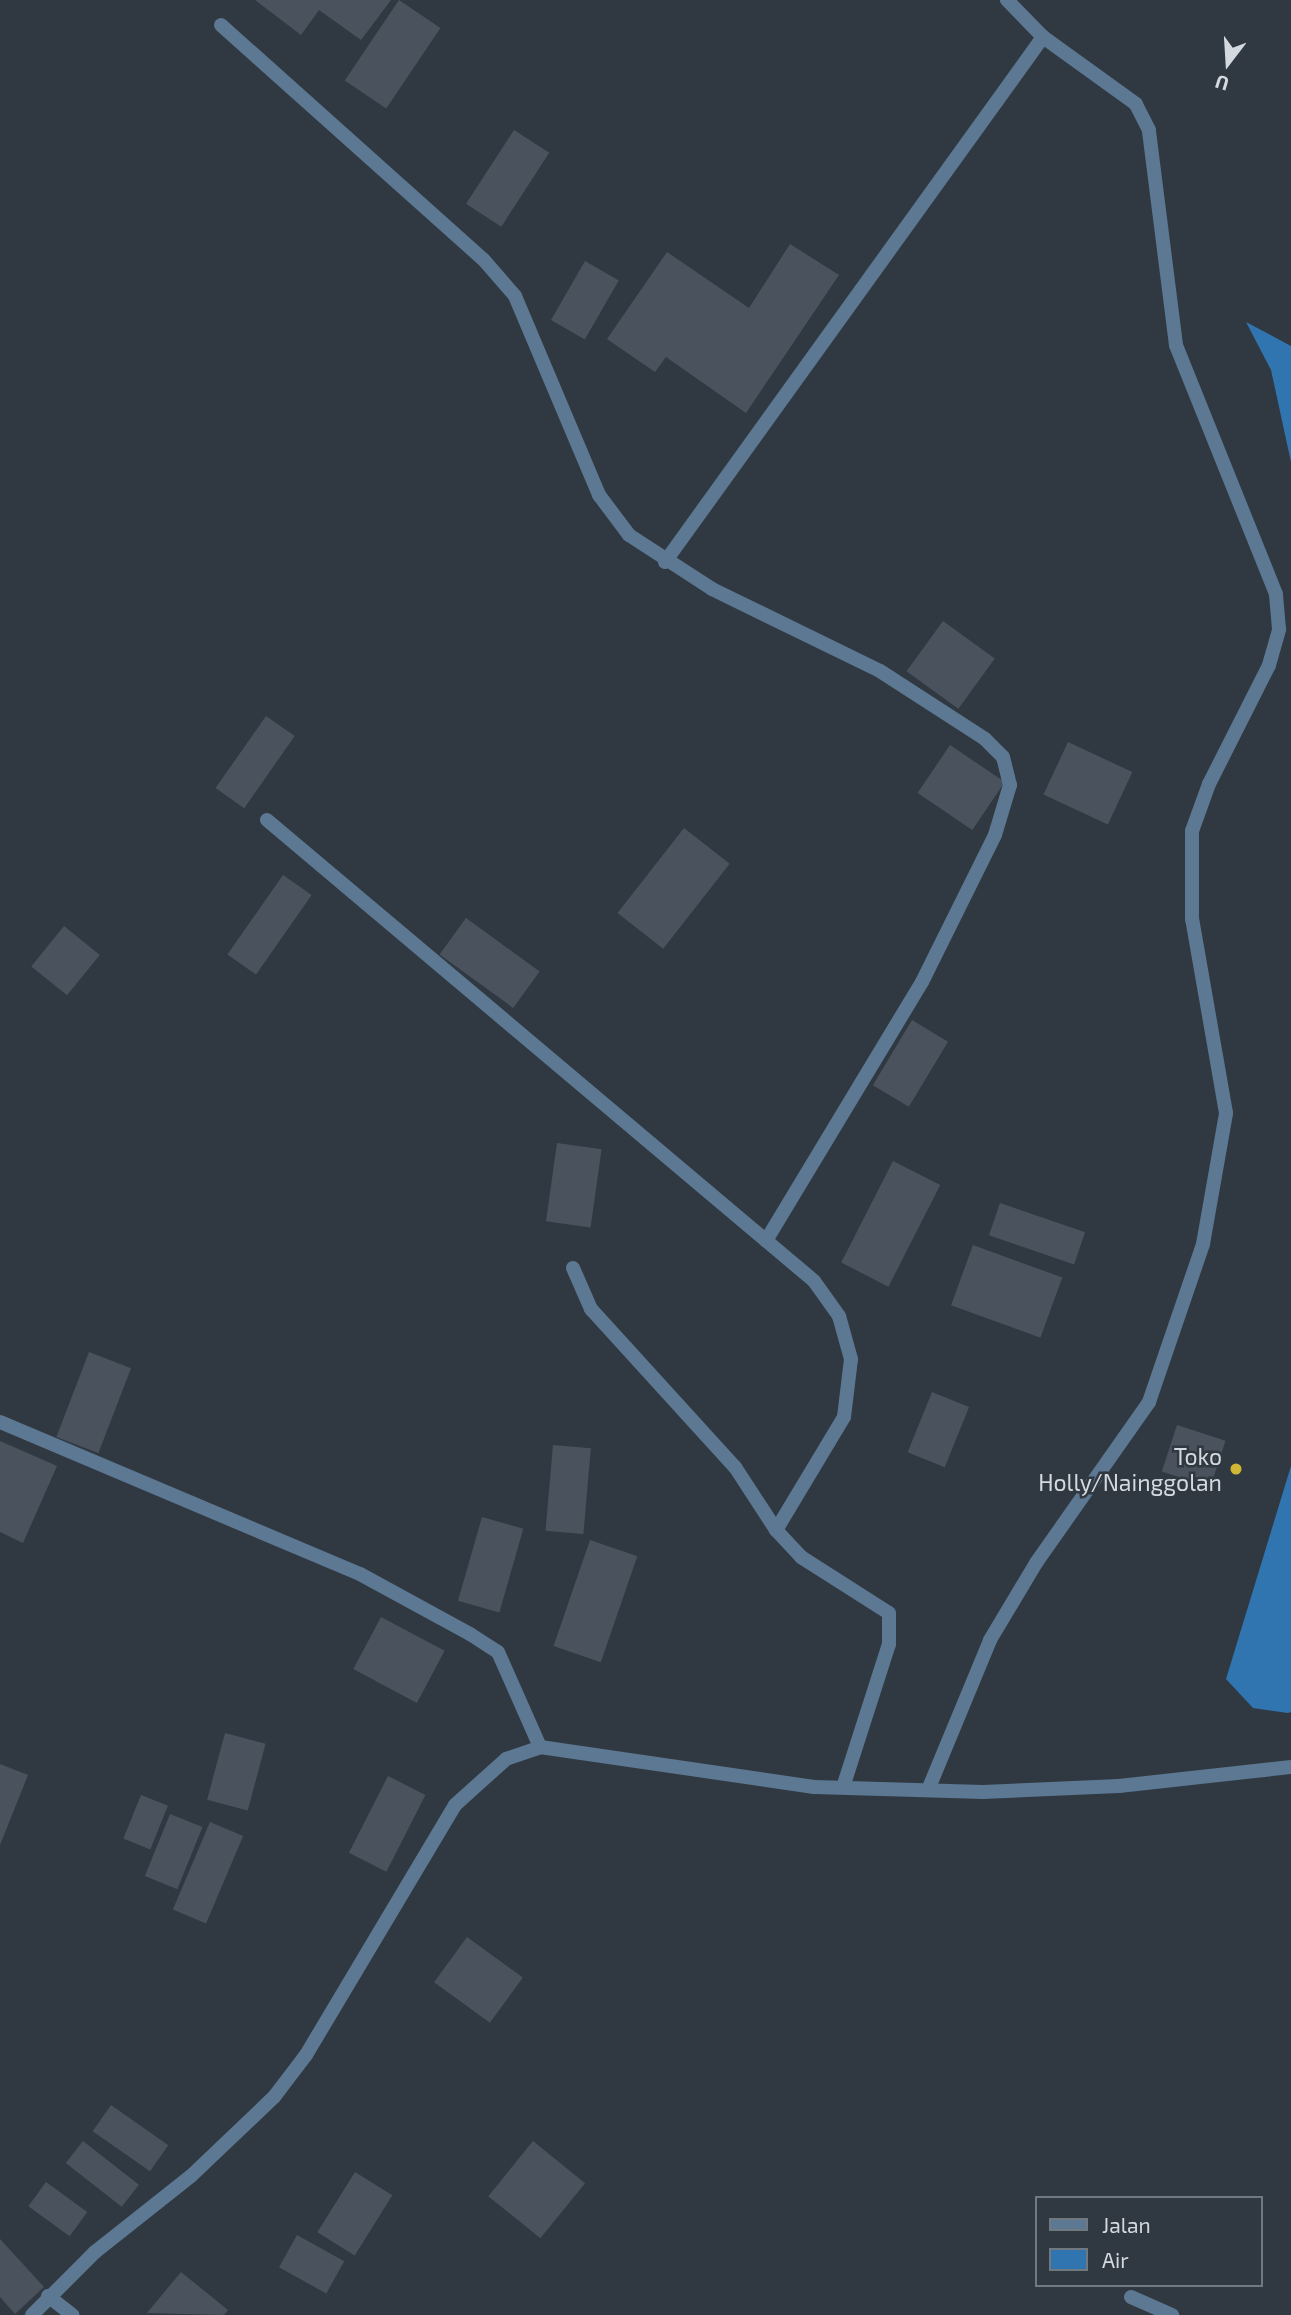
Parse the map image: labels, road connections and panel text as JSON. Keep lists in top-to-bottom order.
{
  "places": ["Toko Holly/Nainggolan"],
  "legend": ["Jalan", "Air"],
  "north": "bottom"
}
